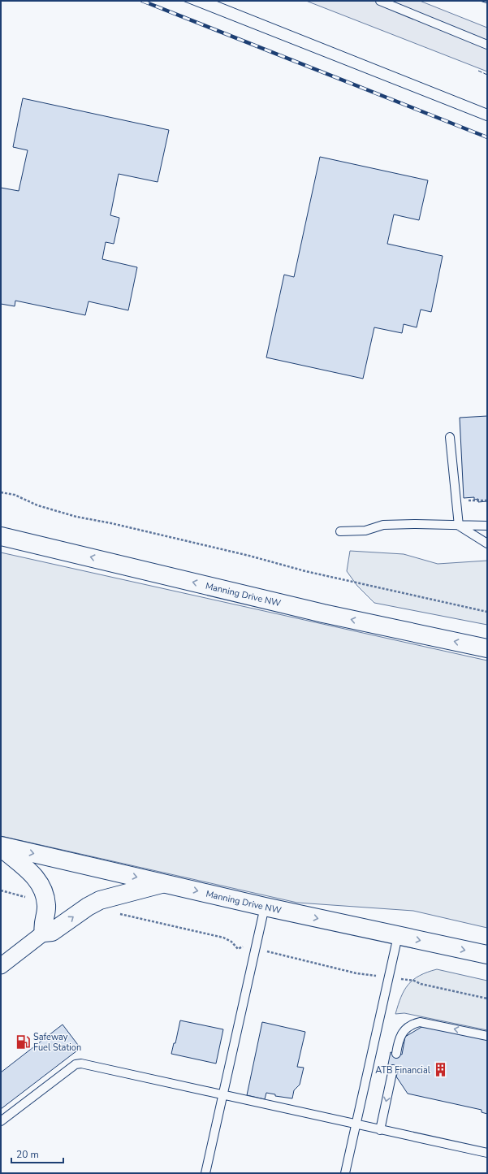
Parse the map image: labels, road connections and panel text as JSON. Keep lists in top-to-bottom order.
{
  "streets": {
    "main road": ["Manning Drive NW"]
  },
  "places": {
    "fuel station": ["Safeway Fuel Station"],
    "building": ["ATB Financial"]
  },
  "scale_bar": "20 m"
}
